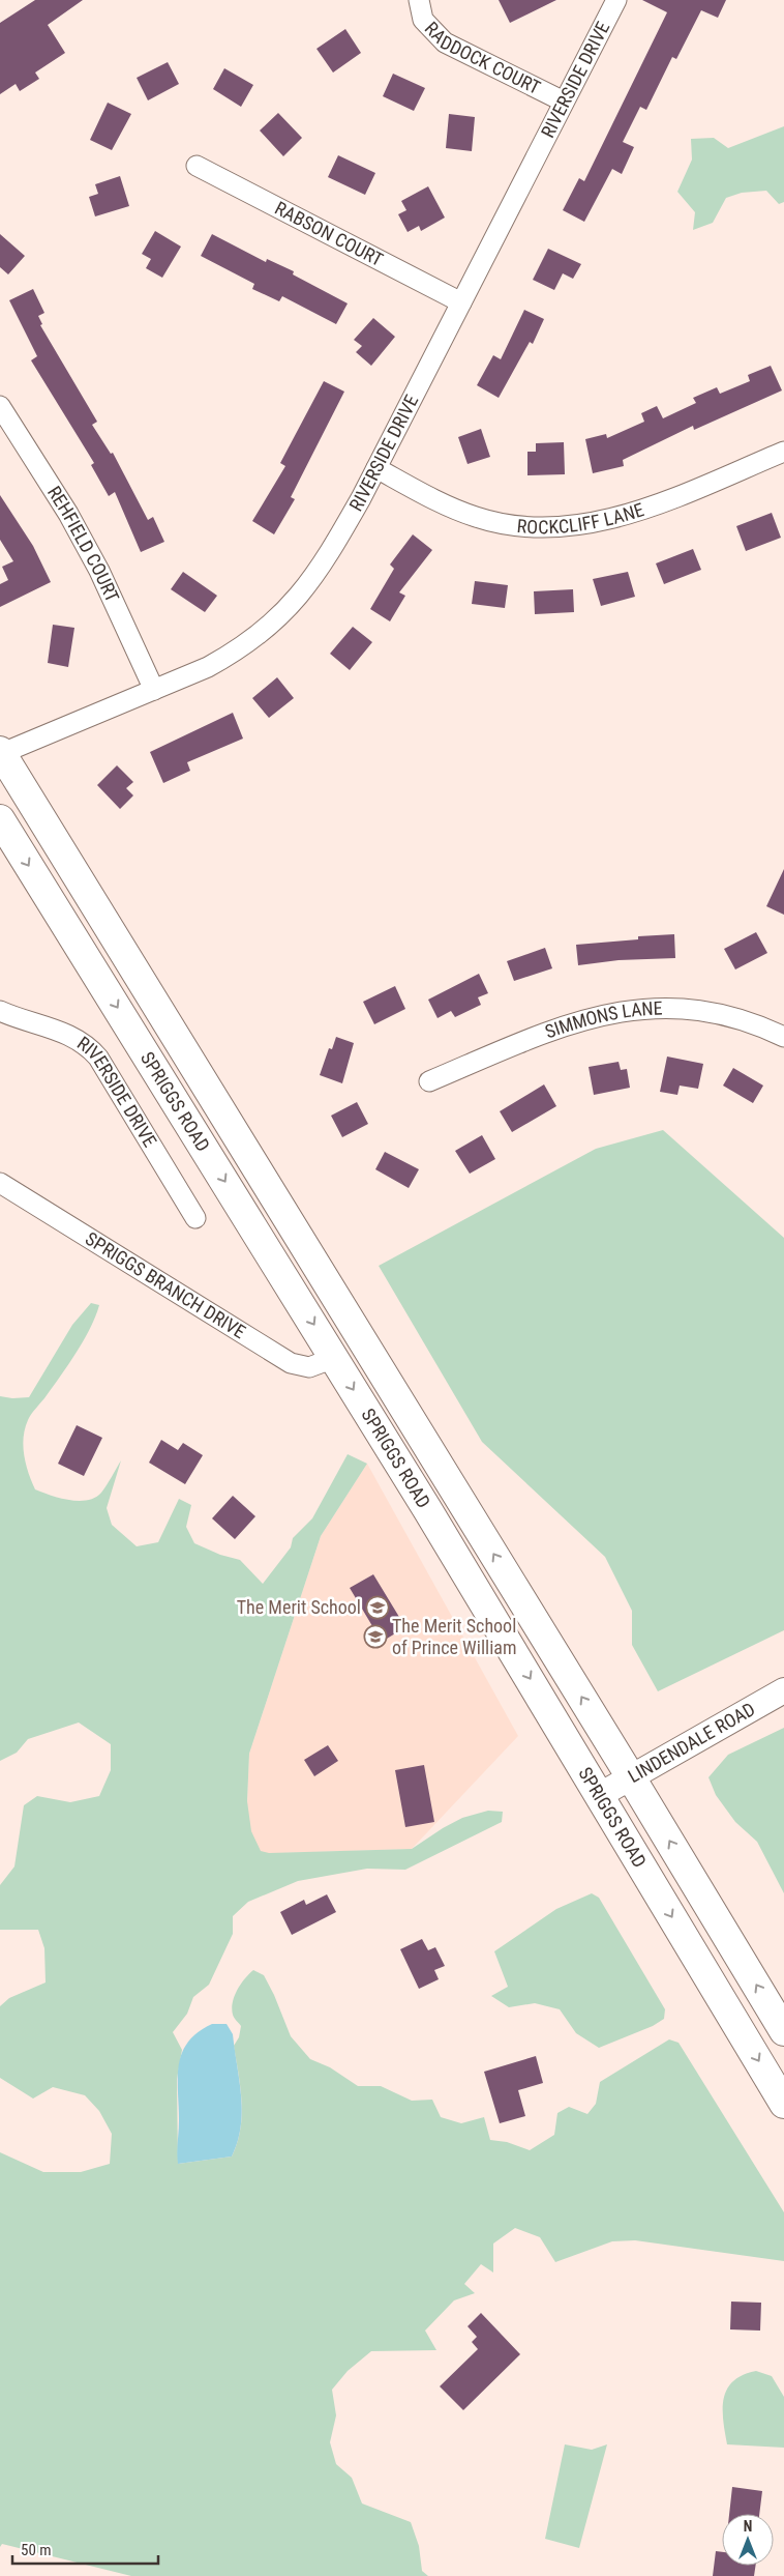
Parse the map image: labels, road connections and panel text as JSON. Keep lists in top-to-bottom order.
{
  "streets": {
    "main road": ["SPRIGGS ROAD"],
    "street": [
      "RADDOCK COURT",
      "RIVERSIDE DRIVE",
      "RABSON COURT",
      "ROCKCLIFF LANE",
      "REHFIELD COURT",
      "SIMMONS LANE",
      "SPRIGGS BRANCH DRIVE",
      "LINDENDALE ROAD"
    ]
  },
  "crossings": [
    ["RADDOCK COURT", "RIVERSIDE DRIVE"],
    ["RIVERSIDE DRIVE", "RABSON COURT"],
    ["RIVERSIDE DRIVE", "ROCKCLIFF LANE"],
    ["RIVERSIDE DRIVE", "REHFIELD COURT"],
    ["RIVERSIDE DRIVE", "SPRIGGS ROAD"],
    ["SPRIGGS ROAD", "SPRIGGS BRANCH DRIVE"],
    ["SPRIGGS ROAD", "LINDENDALE ROAD"]
  ],
  "places": {
    "school or university": ["The Merit School", "The Merit School of Prince William"]
  },
  "scale_bar": "50 m",
  "north": "top"
}
